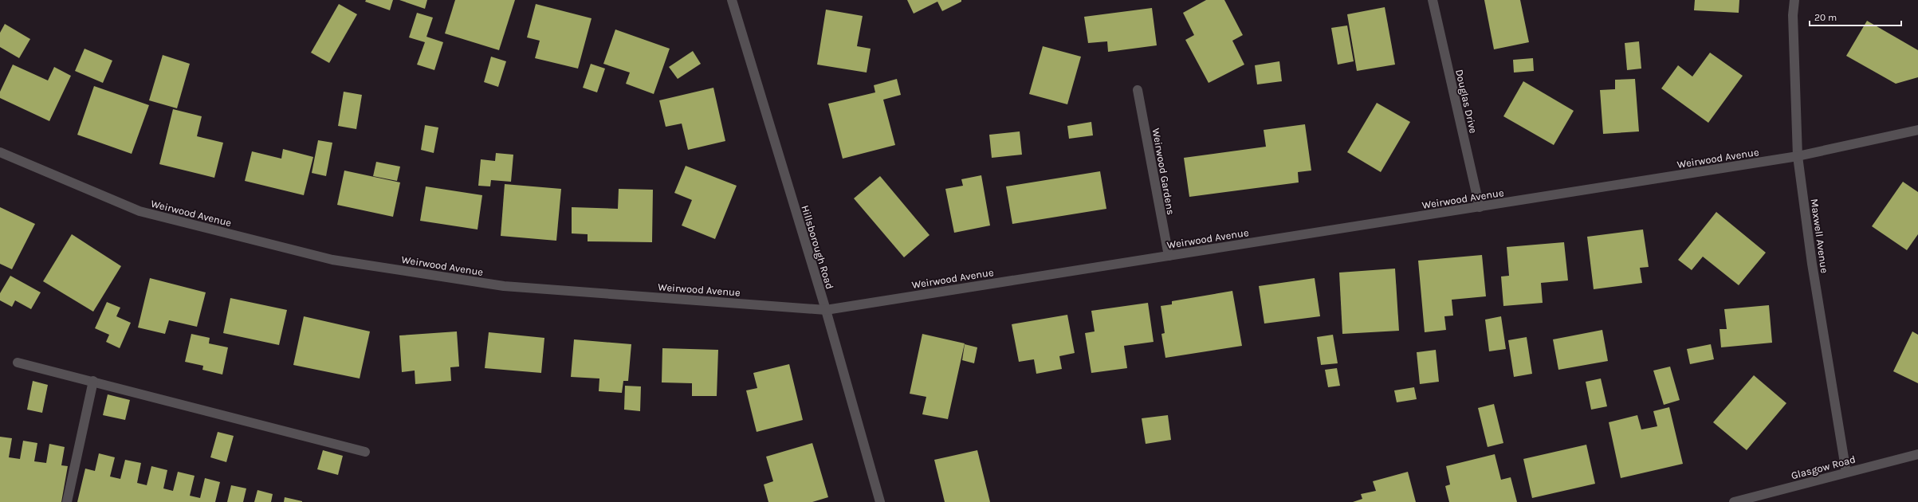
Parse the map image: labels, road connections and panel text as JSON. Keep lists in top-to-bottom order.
{
  "streets": {
    "street": [
      "Douglas Drive",
      "Weirwood Avenue",
      "Weirwood Gardens",
      "Maxwell Avenue",
      "Hillsborough Road",
      "Glasgow Road"
    ]
  },
  "crossings": [
    ["Douglas Drive", "Weirwood Avenue"],
    ["Weirwood Avenue", "Weirwood Gardens"],
    ["Weirwood Avenue", "Maxwell Avenue"],
    ["Weirwood Avenue", "Hillsborough Road"],
    ["Maxwell Avenue", "Glasgow Road"]
  ],
  "scale_bar": "20 m"
}
